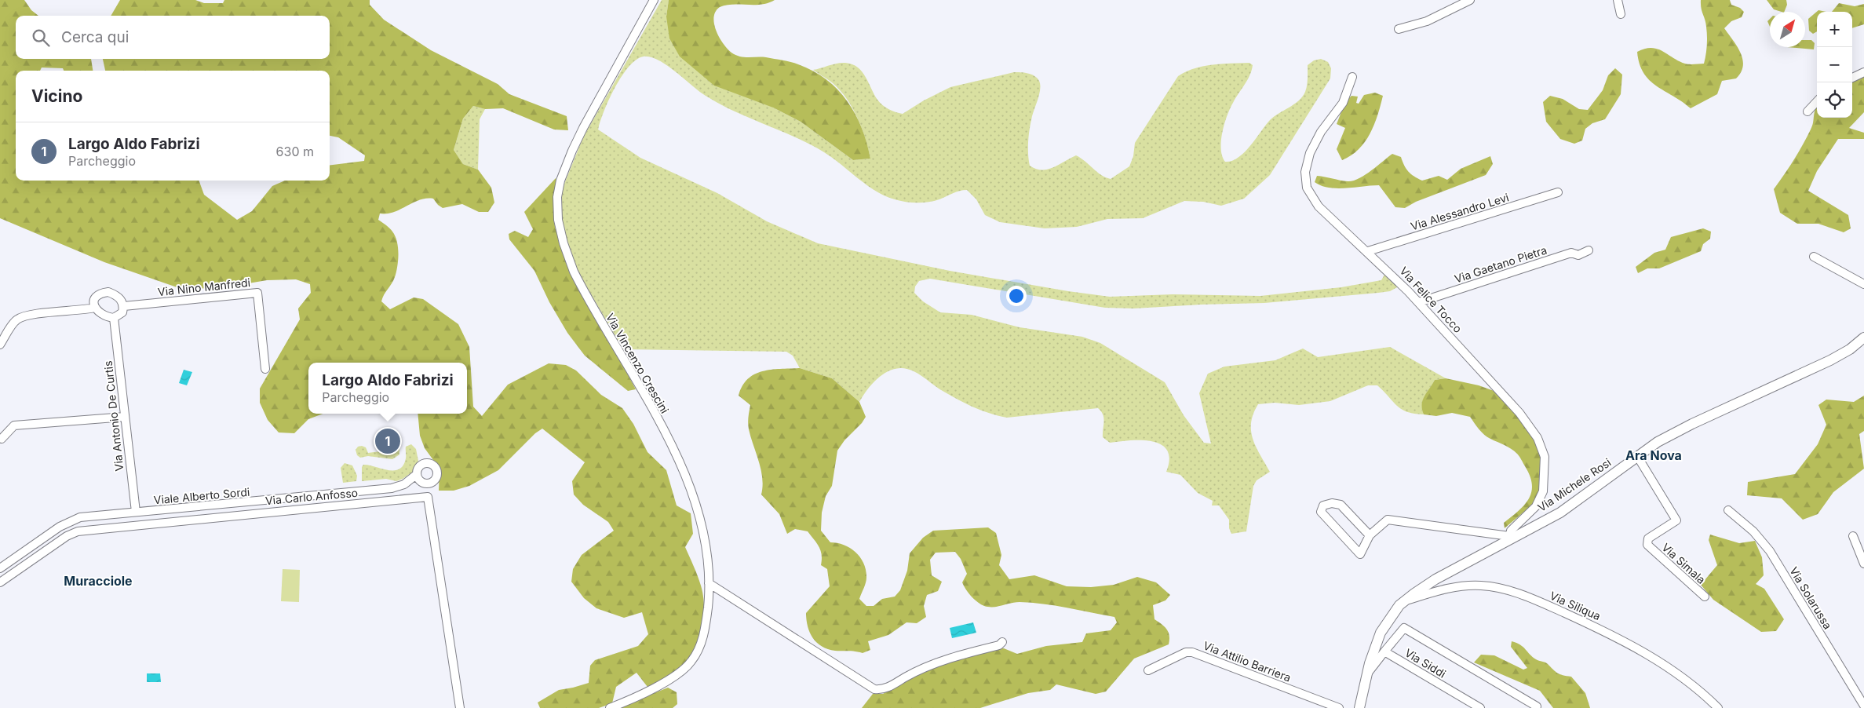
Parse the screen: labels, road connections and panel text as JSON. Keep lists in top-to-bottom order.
{
  "streets": {
    "street": [
      "Via Alessandro Levi",
      "Via Gaetano Pietra",
      "Via Nino Manfredi",
      "Via Felice Tocco",
      "Via Vincenzo Crescini",
      "Via Antonio De Curtis",
      "Via Michele Rosi",
      "Viale Alberto Sordi",
      "Via Carlo Anfosso",
      "Via Simala",
      "Via Solarussa",
      "Via Siliqua",
      "Via Attilio Barriera",
      "Via Siddi"
    ]
  },
  "crossings": [
    ["Via Alessandro Levi", "Via Felice Tocco"],
    ["Via Gaetano Pietra", "Via Felice Tocco"],
    ["Via Nino Manfredi", "Via Antonio De Curtis"],
    ["Via Felice Tocco", "Via Michele Rosi"],
    ["Via Antonio De Curtis", "Viale Alberto Sordi"],
    ["Via Michele Rosi", "Via Simala"],
    ["Via Michele Rosi", "Via Siliqua"]
  ],
  "districts": ["Ara Nova", "Muracciole"],
  "north": "top right",
  "page": {
    "map_buttons": ["+", "−"],
    "search": "Cerca qui",
    "heading": "Vicino",
    "list": [
      {
        "mark": "1",
        "name": "Largo Aldo Fabrizi",
        "note": "Parcheggio",
        "value": "630 m"
      }
    ],
    "popup": ["Largo Aldo Fabrizi", "Parcheggio"],
    "pins": "1"
  }
}
